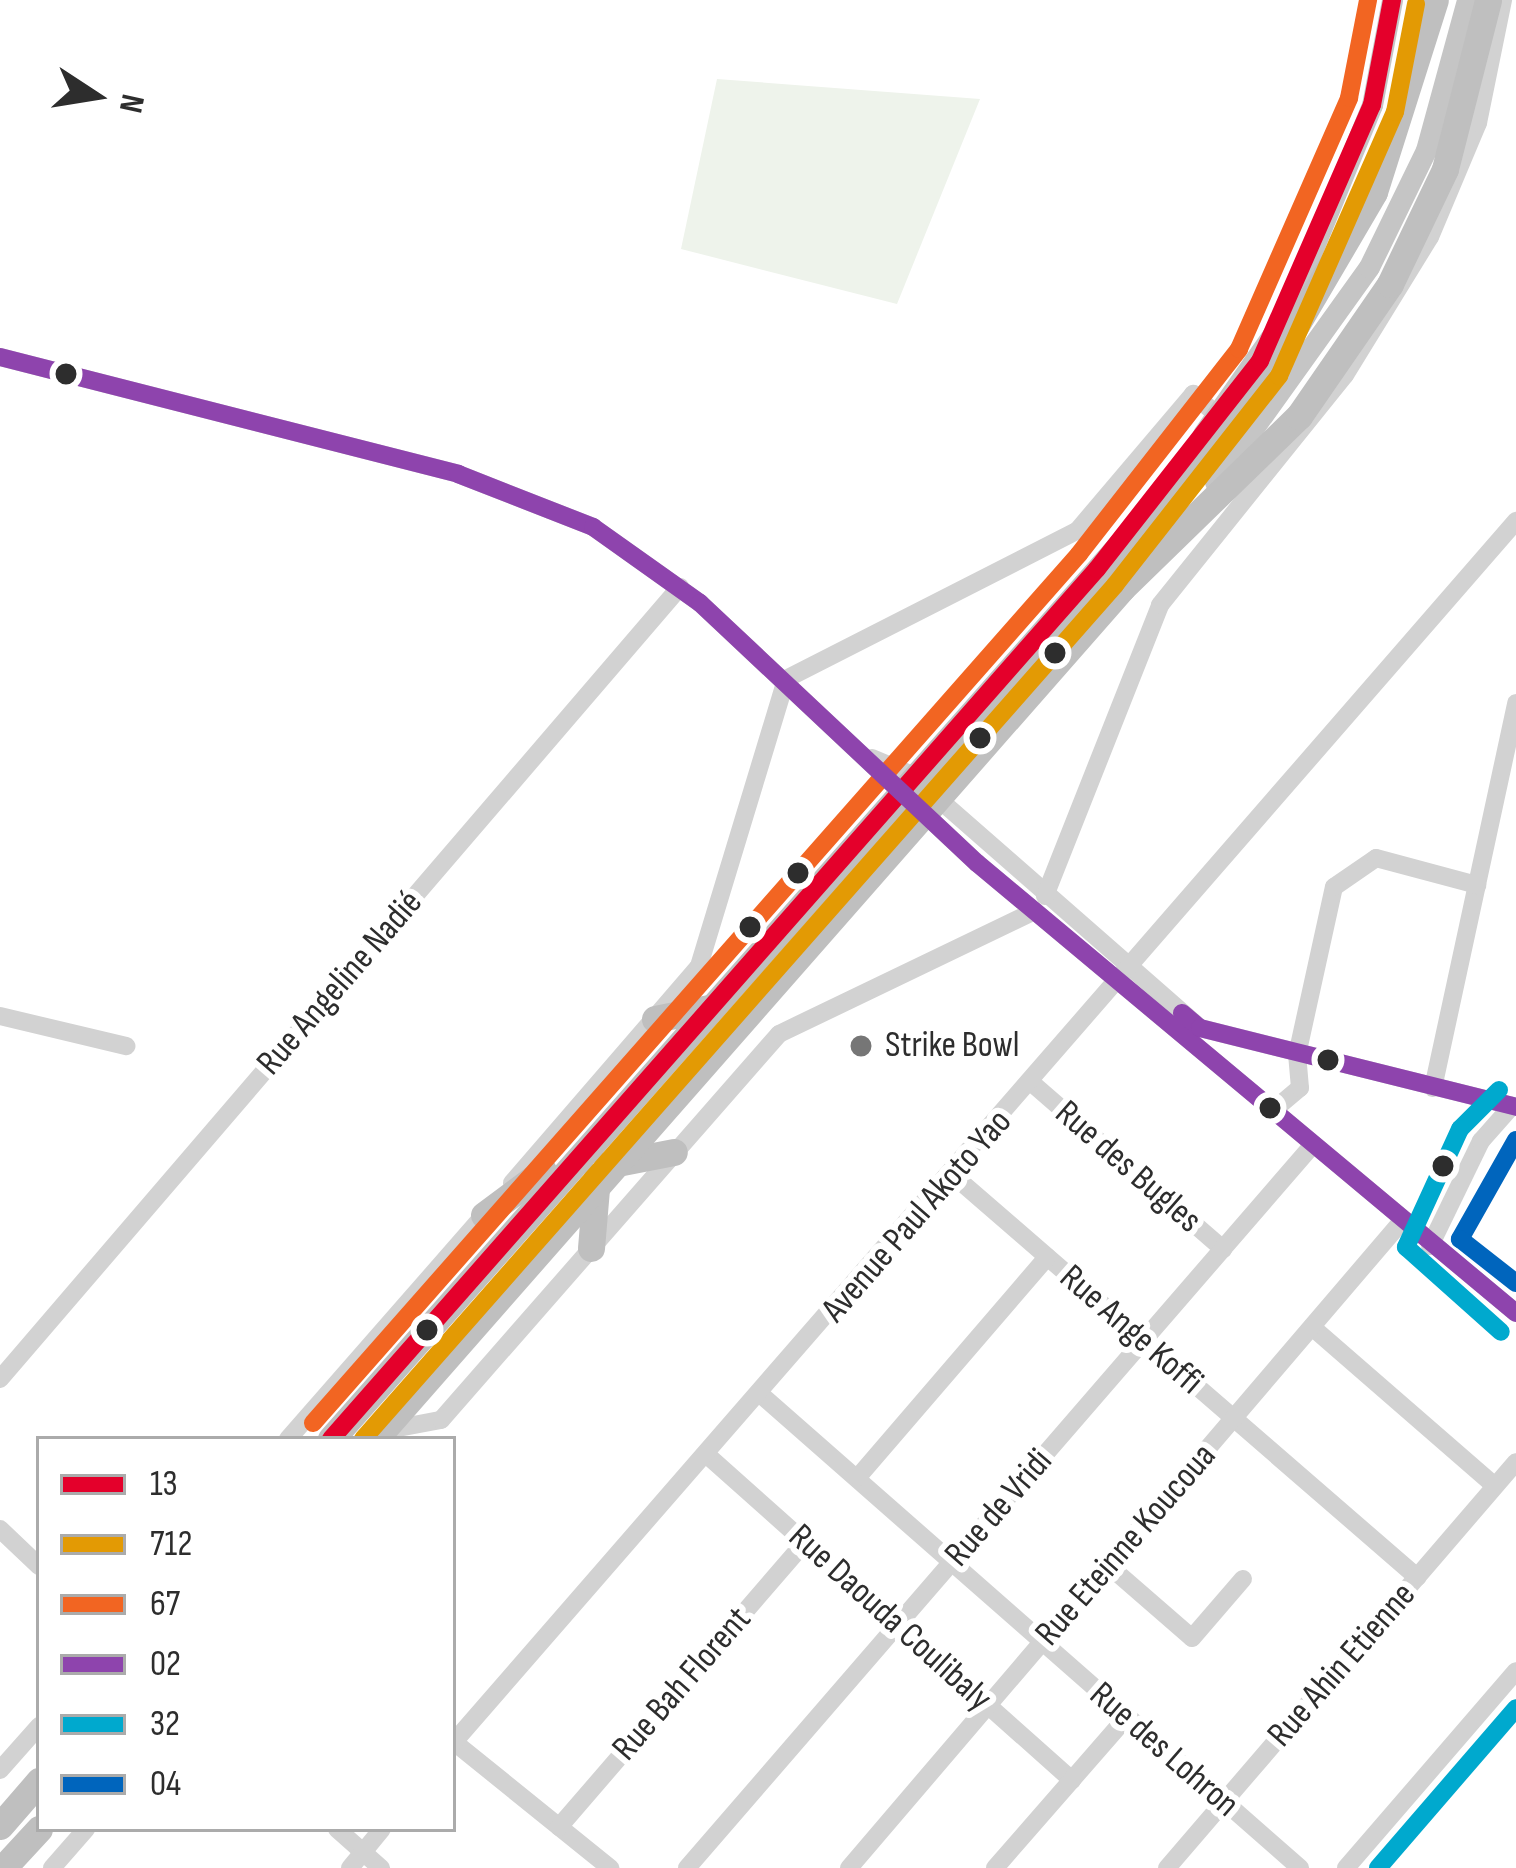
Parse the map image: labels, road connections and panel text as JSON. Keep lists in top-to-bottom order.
{
  "streets": {
    "street": [
      "Rue Angeline Nadié",
      "Rue des Bugles",
      "Avenue Paul Akoto Yao",
      "Rue Ange Koffi",
      "Rue de Vridi",
      "Rue Eteinne Koucoua",
      "Rue Daouda Coulibaly",
      "Rue Ahin Etienne",
      "Rue Bah Florent",
      "Rue des Lohron"
    ]
  },
  "crossings": [
    ["Rue des Bugles", "Avenue Paul Akoto Yao"],
    ["Rue des Bugles", "Rue de Vridi"],
    ["Avenue Paul Akoto Yao", "Rue Ange Koffi"],
    ["Avenue Paul Akoto Yao", "Rue Daouda Coulibaly"],
    ["Avenue Paul Akoto Yao", "Rue des Lohron"],
    ["Rue Ange Koffi", "Rue de Vridi"],
    ["Rue Ange Koffi", "Rue Eteinne Koucoua"],
    ["Rue Ange Koffi", "Rue Ahin Etienne"],
    ["Rue de Vridi", "Rue Daouda Coulibaly"],
    ["Rue de Vridi", "Rue des Lohron"],
    ["Rue Eteinne Koucoua", "Rue Daouda Coulibaly"],
    ["Rue Eteinne Koucoua", "Rue des Lohron"],
    ["Rue Daouda Coulibaly", "Rue Bah Florent"],
    ["Rue Ahin Etienne", "Rue des Lohron"]
  ],
  "places": ["Strike Bowl"],
  "lines": [
    "transit line 13",
    "transit line 67",
    "transit line 712",
    "transit line 02",
    "transit line 32",
    "transit line 04"
  ],
  "legend": [
    "13",
    "712",
    "67",
    "02",
    "32",
    "04"
  ],
  "north": "right"
}
